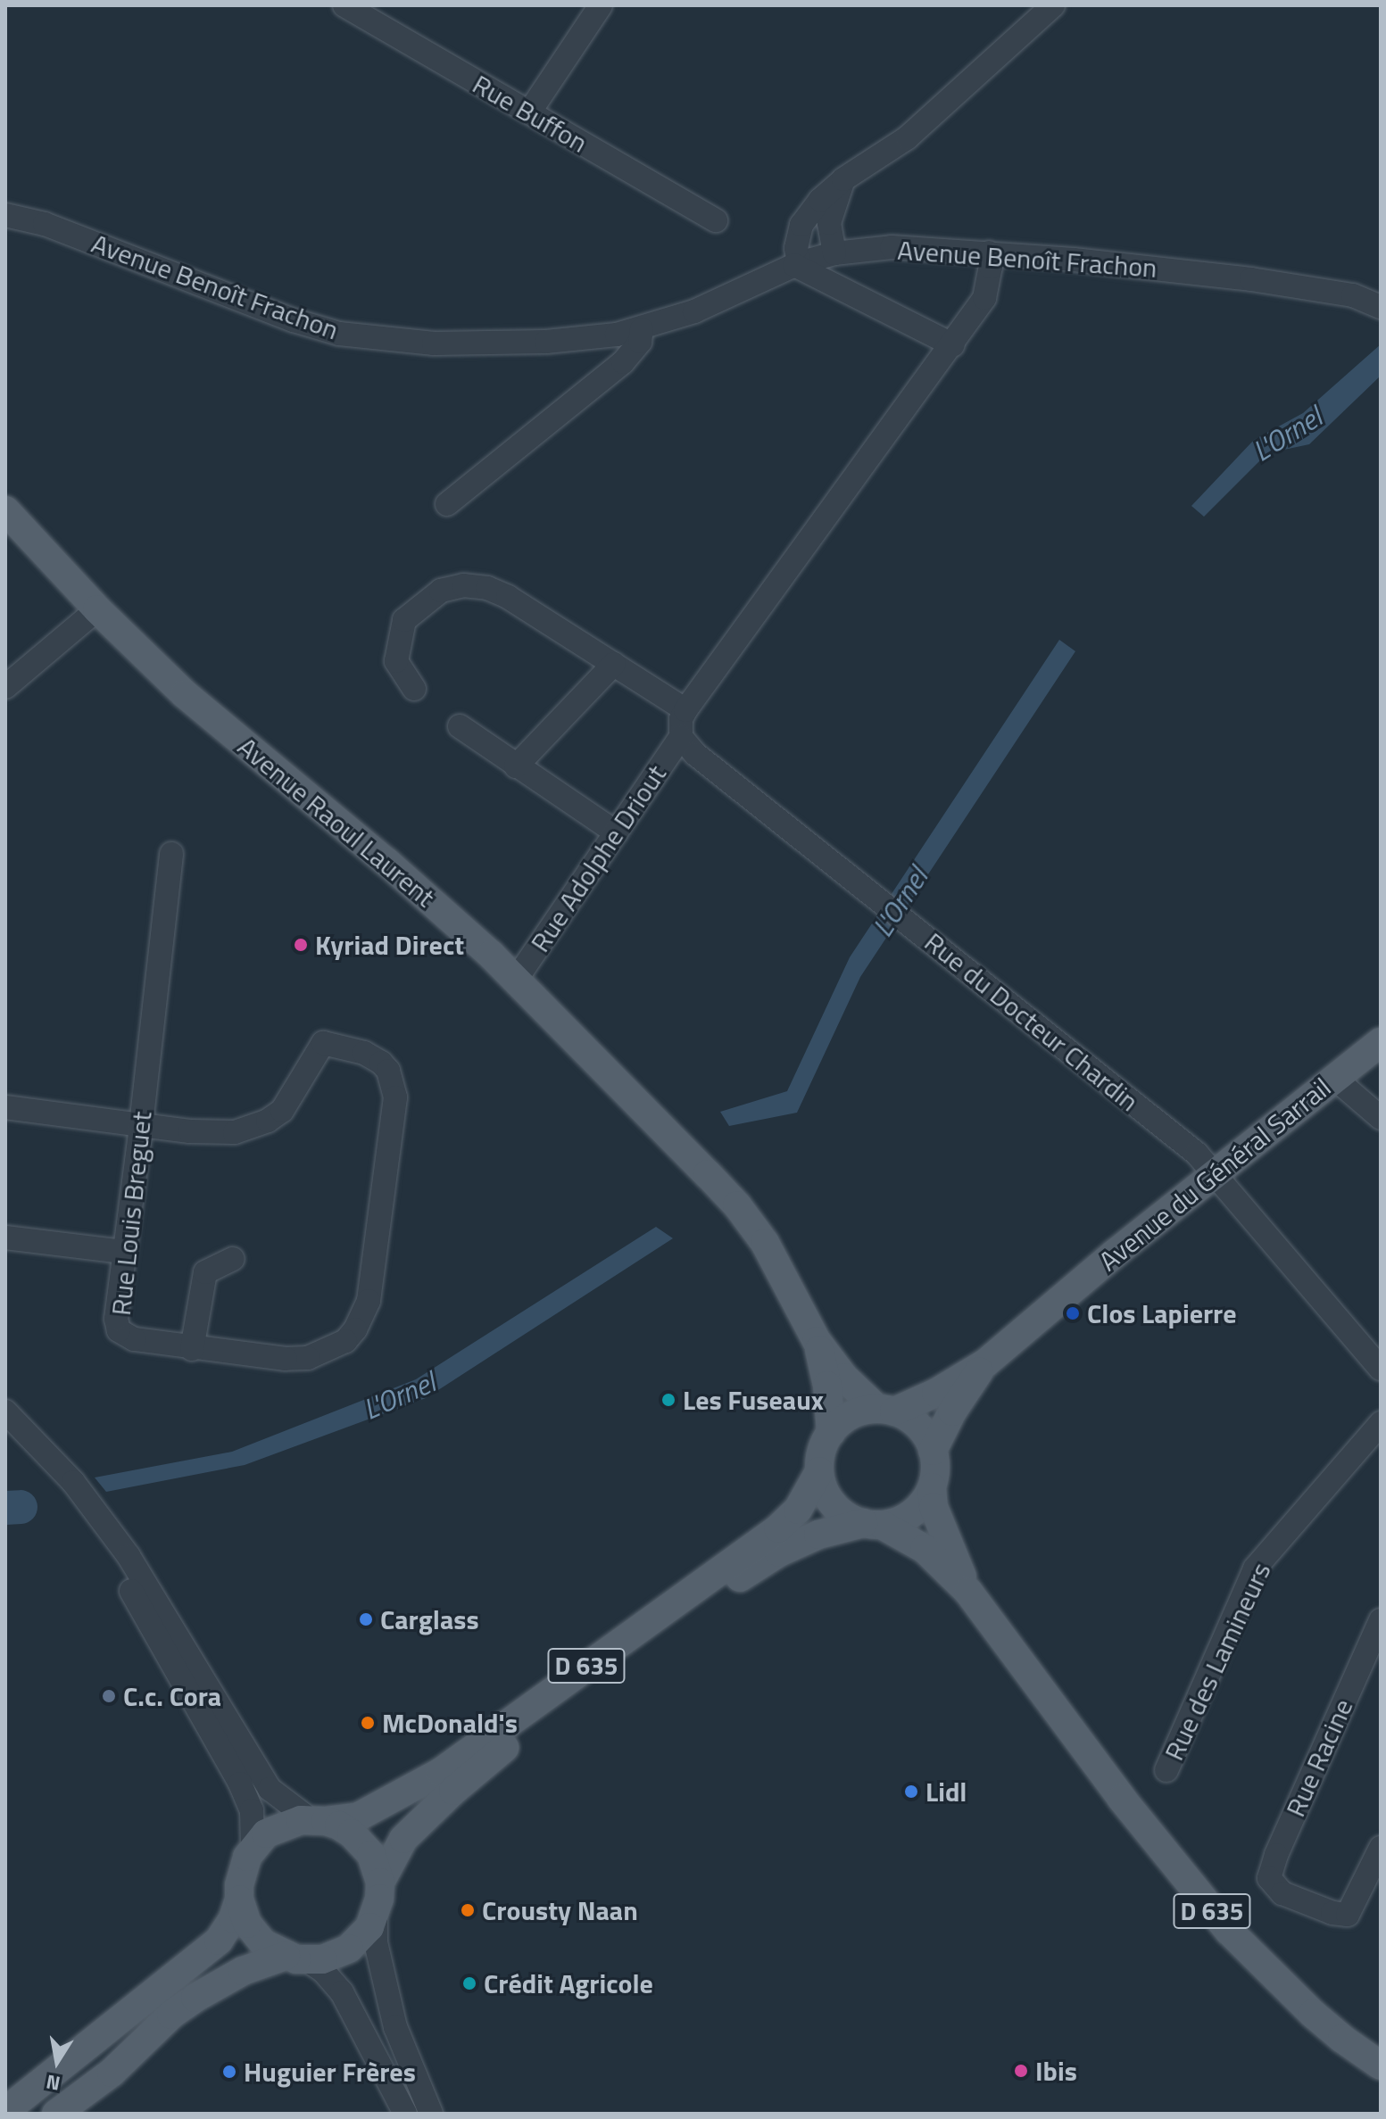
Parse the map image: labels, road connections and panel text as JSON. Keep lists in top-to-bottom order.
{
  "streets": {
    "main road": ["Avenue Raoul Laurent", "Avenue du Général Sarrail", "D 635"],
    "street": [
      "Rue Buffon",
      "Avenue Benoît Frachon",
      "Rue Adolphe Driout",
      "Rue du Docteur Chardin",
      "Rue Louis Breguet",
      "Rue des Lamineurs",
      "Rue Racine"
    ]
  },
  "crossings": [
    ["Avenue Raoul Laurent", "Rue Adolphe Driout"],
    ["Avenue Raoul Laurent", "Avenue du Général Sarrail"],
    ["Avenue Raoul Laurent", "D 635"],
    ["Rue Adolphe Driout", "Rue du Docteur Chardin"],
    ["Rue du Docteur Chardin", "Avenue du Général Sarrail"],
    ["Avenue du Général Sarrail", "D 635"]
  ],
  "water": ["L'Ornel"],
  "places": [
    "Kyriad Direct",
    "Clos Lapierre",
    "Les Fuseaux",
    "Carglass",
    "C.c. Cora",
    "McDonald's",
    "Lidl",
    "Crousty Naan",
    "Crédit Agricole",
    "Ibis",
    "Huguier Frères"
  ],
  "north": "bottom"
}
